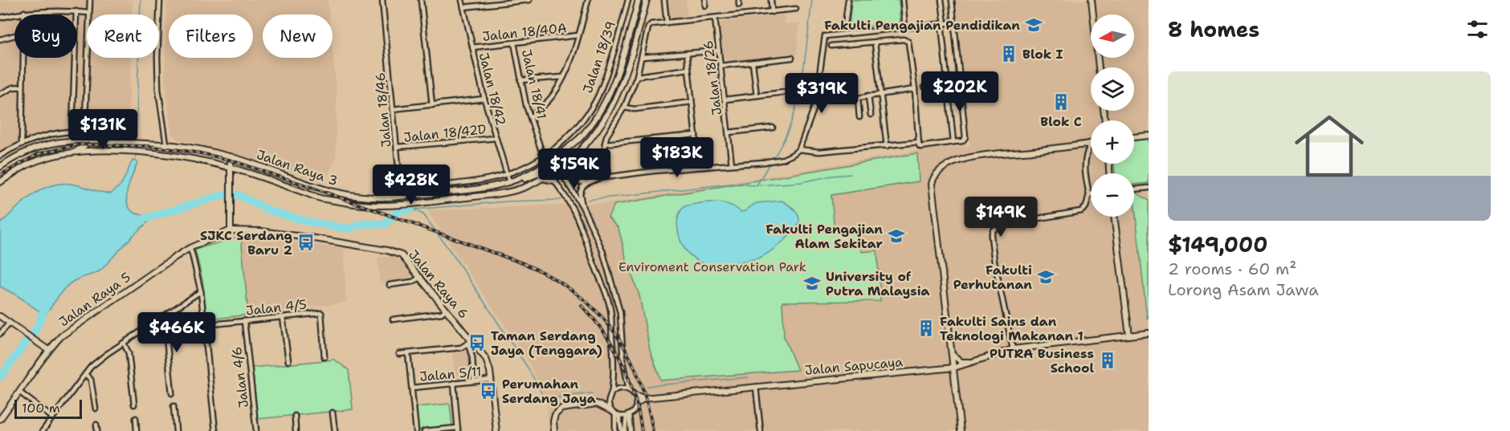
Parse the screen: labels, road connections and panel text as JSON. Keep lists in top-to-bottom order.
{
  "streets": {
    "street": [
      "Jalan 18/40A",
      "Jalan 18/39",
      "Jalan 18/26",
      "Jalan 18/41",
      "Jalan 18/42",
      "Jalan 18/46",
      "Jalan 18/42D",
      "Jalan Raya 3",
      "Jalan Raya 6",
      "Jalan Raya 5",
      "Jalan 4/5",
      "Jalan Sapucaya",
      "Jalan 5/11",
      "Jalan 4/6"
    ]
  },
  "crossings": [
    ["Jalan 18/40A", "Jalan 18/41"],
    ["Jalan 18/40A", "Jalan 18/42"],
    ["Jalan 18/39", "Jalan 18/41"],
    ["Jalan 18/39", "Jalan 18/42"],
    ["Jalan 18/39", "Jalan 18/46"],
    ["Jalan 18/42", "Jalan 18/42D"],
    ["Jalan 18/42", "Jalan Raya 3"],
    ["Jalan 18/46", "Jalan 18/42D"],
    ["Jalan Raya 6", "Jalan Raya 5"],
    ["Jalan Raya 6", "Jalan 5/11"],
    ["Jalan 4/5", "Jalan 4/6"]
  ],
  "parks": ["Enviroment Conservation Park"],
  "places": {
    "school or university": [
      "Fakulti Pengajian Pendidikan",
      "Fakulti Pengajian Alam Sekitar",
      "Fakulti Perhutanan",
      "University of Putra Malaysia"
    ],
    "building": [
      "Blok I",
      "Blok C",
      "Fakulti Sains dan Teknologi Makanan 1",
      "PUTRA Business School"
    ],
    "bus stop": ["SJKC Serdang Baru 2", "Taman Serdang Jaya (Tenggara)", "Perumahan Serdang Jaya"]
  },
  "scale_bar": "100 m",
  "north": "left",
  "page": {
    "heading": "8 homes",
    "map_buttons": ["+", "−"],
    "chip": [
      "Buy",
      "Rent",
      "Filters",
      "New"
    ],
    "list": [
      {
        "name": "$149,000",
        "note": "2 rooms · 60 m² · Lorong Asam Jawa"
      }
    ],
    "price": [
      "$202K",
      "$319K",
      "$131K",
      "$183K",
      "$159K",
      "$428K",
      "$149K",
      "$466K"
    ],
    "scale": "100 m"
  }
}
